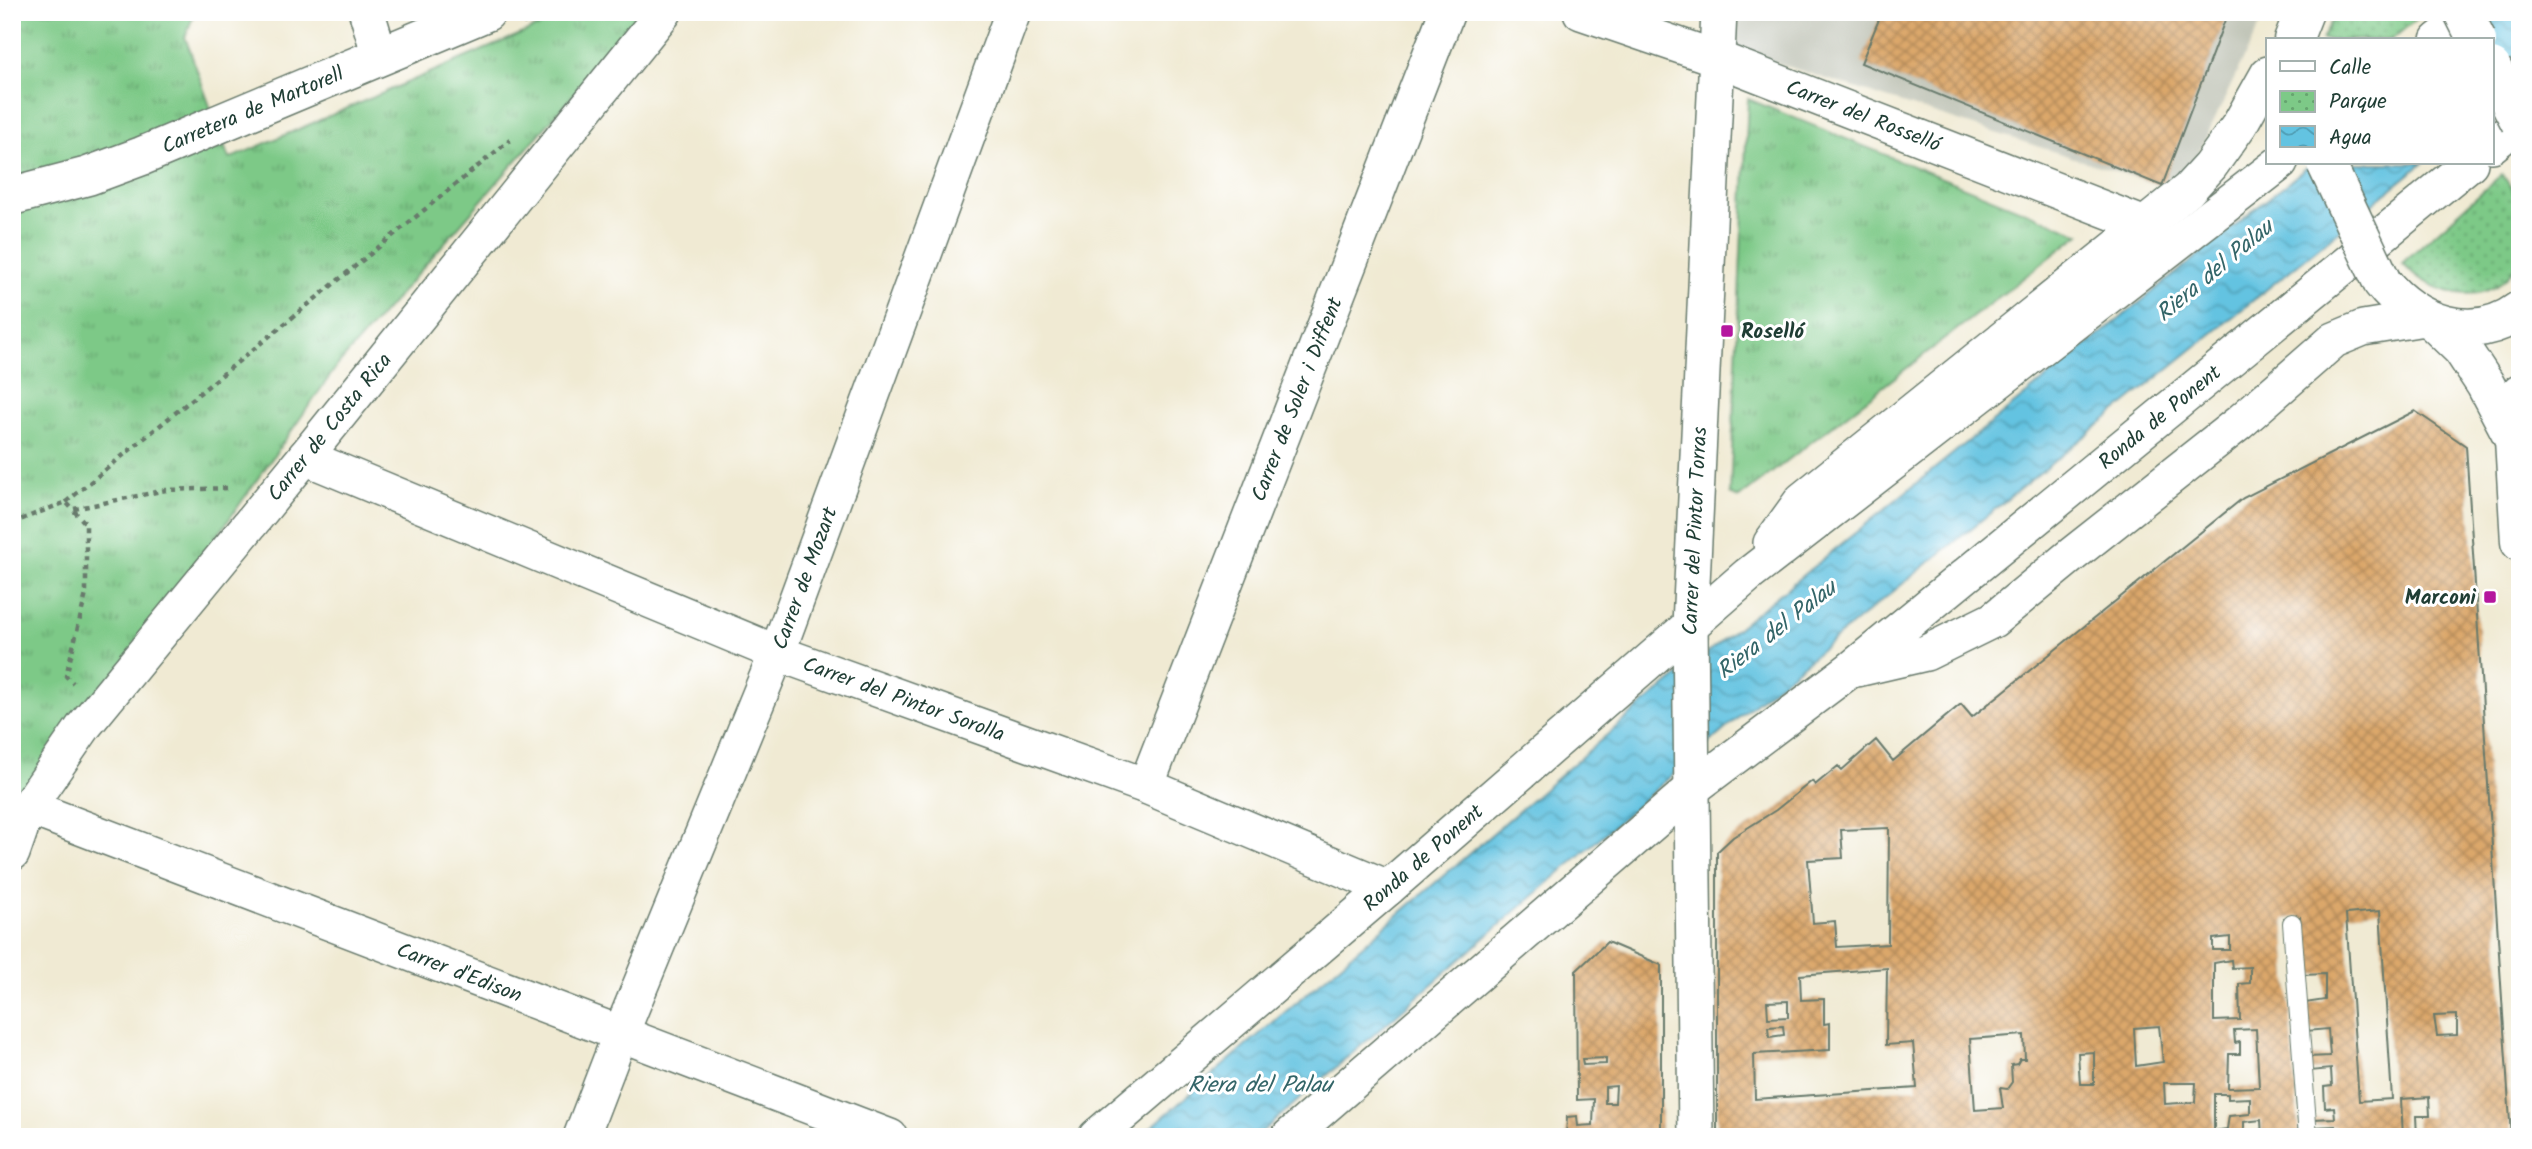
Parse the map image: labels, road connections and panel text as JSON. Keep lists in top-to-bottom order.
{
  "streets": {
    "main road": ["Carretera de Martorell"],
    "street": [
      "Carrer del Rosselló",
      "Carrer de Soler i Diffent",
      "Ronda de Ponent",
      "Carrer de Costa Rica",
      "Carrer del Pintor Torras",
      "Carrer de Mozart",
      "Carrer del Pintor Sorolla",
      "Carrer d'Edison"
    ]
  },
  "crossings": [
    ["Carrer del Rosselló", "Ronda de Ponent"],
    ["Carrer del Rosselló", "Carrer del Pintor Torras"],
    ["Carrer de Soler i Diffent", "Carrer del Pintor Sorolla"],
    ["Ronda de Ponent", "Carrer del Pintor Torras"],
    ["Ronda de Ponent", "Carrer del Pintor Sorolla"],
    ["Carrer de Costa Rica", "Carrer del Pintor Sorolla"],
    ["Carrer de Costa Rica", "Carrer d'Edison"],
    ["Carrer de Mozart", "Carrer del Pintor Sorolla"],
    ["Carrer de Mozart", "Carrer d'Edison"]
  ],
  "water": ["Riera del Palau"],
  "places": {
    "transit": ["Roselló", "Marconi"]
  },
  "legend": ["Calle", "Parque", "Agua"]
}
